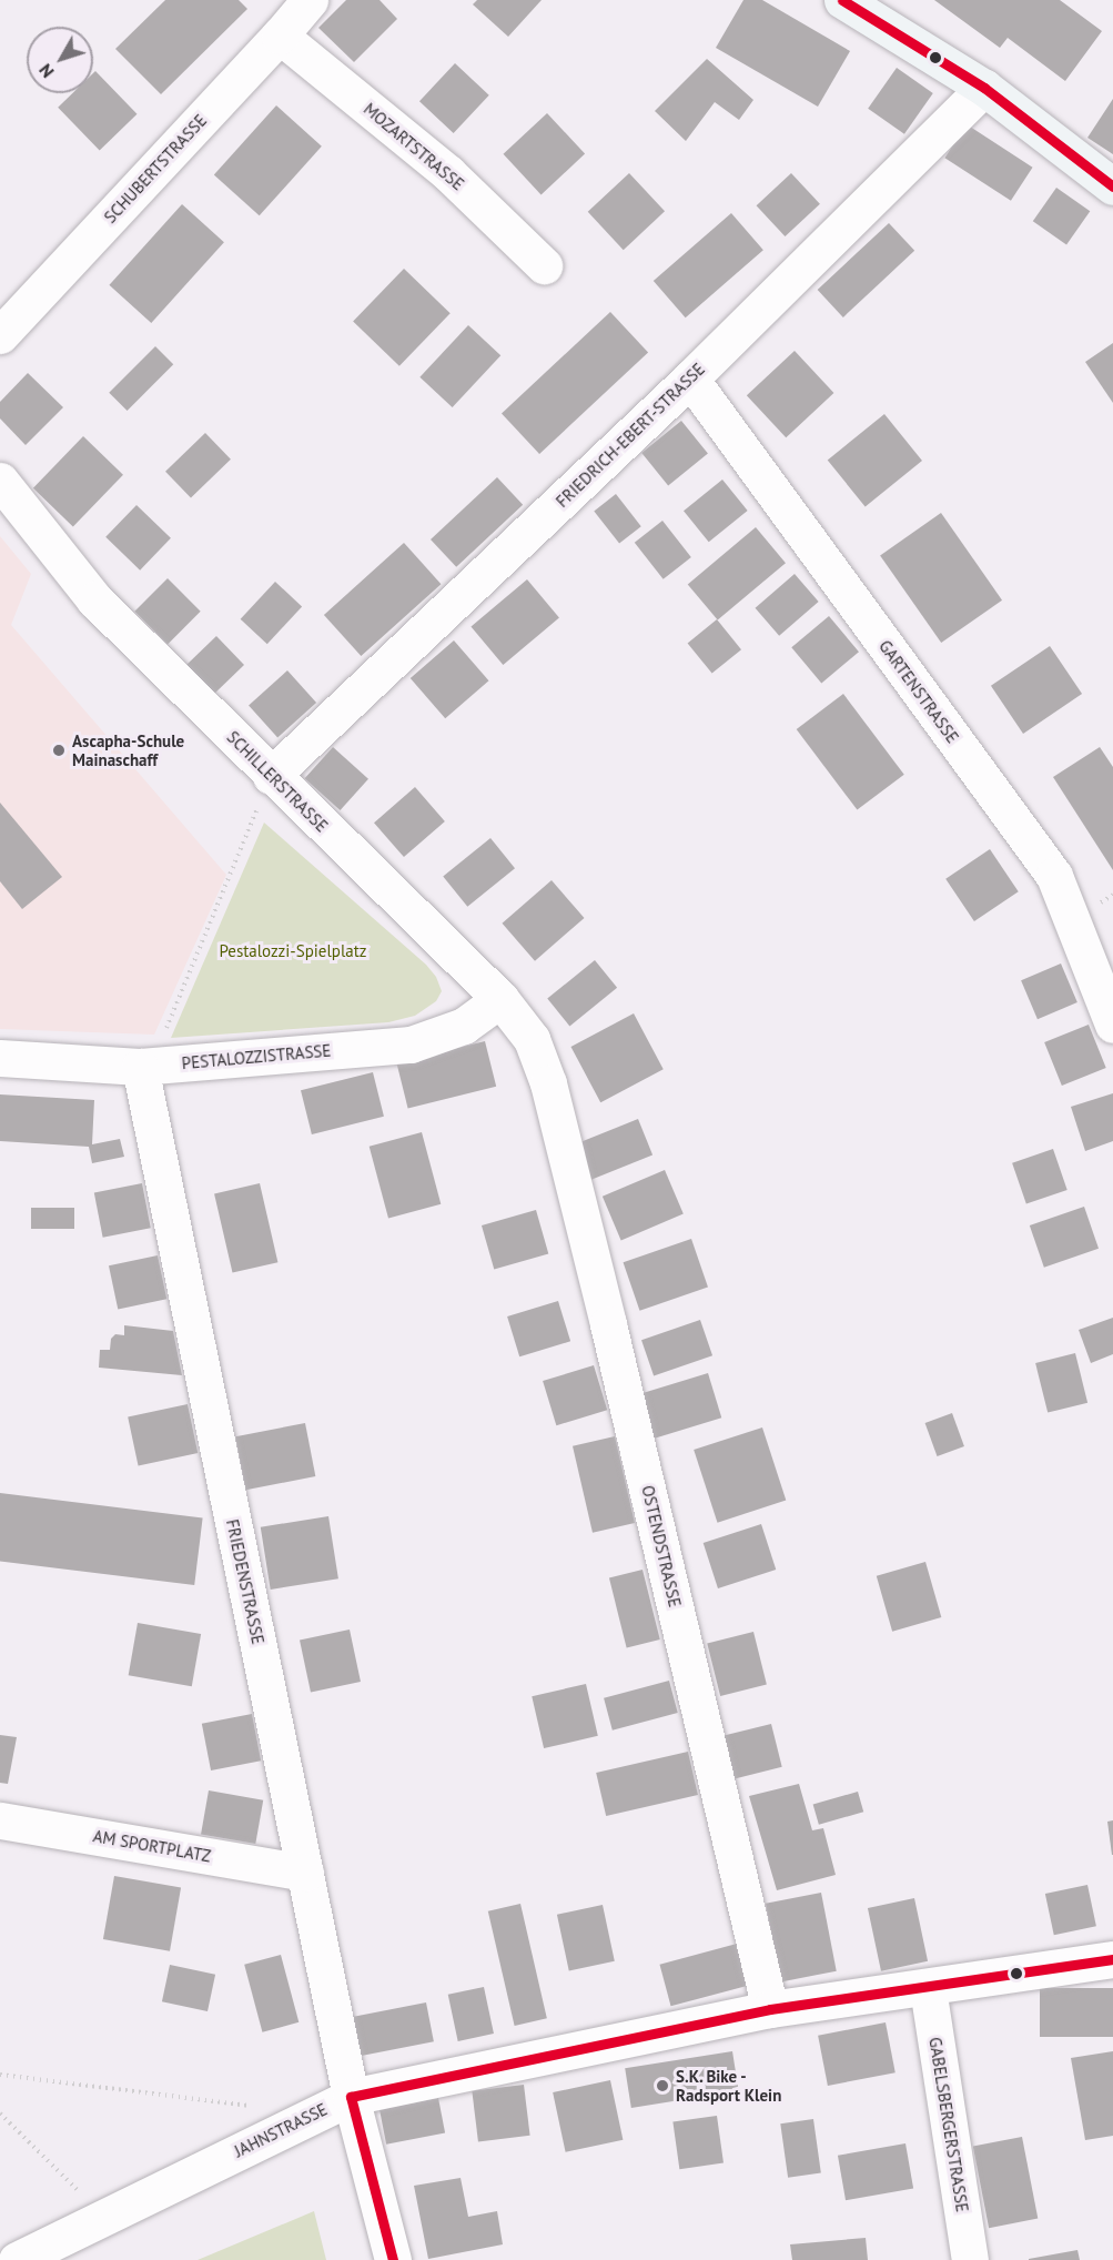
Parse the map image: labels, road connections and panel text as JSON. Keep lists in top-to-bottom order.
{
  "streets": {
    "street": [
      "MOZARTSTRASSE",
      "SCHUBERTSTRASSE",
      "FRIEDRICH-EBERT-STRASSE",
      "GARTENSTRASSE",
      "SCHILLERSTRASSE",
      "PESTALOZZISTRASSE",
      "OSTENDSTRASSE",
      "FRIEDENSTRASSE",
      "AM SPORTPLATZ",
      "GABELSBERGERSTRASSE",
      "JAHNSTRASSE"
    ]
  },
  "crossings": [
    ["MOZARTSTRASSE", "SCHUBERTSTRASSE"],
    ["FRIEDRICH-EBERT-STRASSE", "GARTENSTRASSE"],
    ["FRIEDRICH-EBERT-STRASSE", "SCHILLERSTRASSE"],
    ["SCHILLERSTRASSE", "PESTALOZZISTRASSE"],
    ["SCHILLERSTRASSE", "OSTENDSTRASSE"],
    ["PESTALOZZISTRASSE", "FRIEDENSTRASSE"],
    ["OSTENDSTRASSE", "JAHNSTRASSE"],
    ["FRIEDENSTRASSE", "AM SPORTPLATZ"],
    ["FRIEDENSTRASSE", "JAHNSTRASSE"],
    ["GABELSBERGERSTRASSE", "JAHNSTRASSE"]
  ],
  "parks": ["Pestalozzi-Spielplatz"],
  "places": ["Ascapha-Schule Mainaschaff", "S.K. Bike - Radsport Klein"],
  "north": "bottom left"
}
